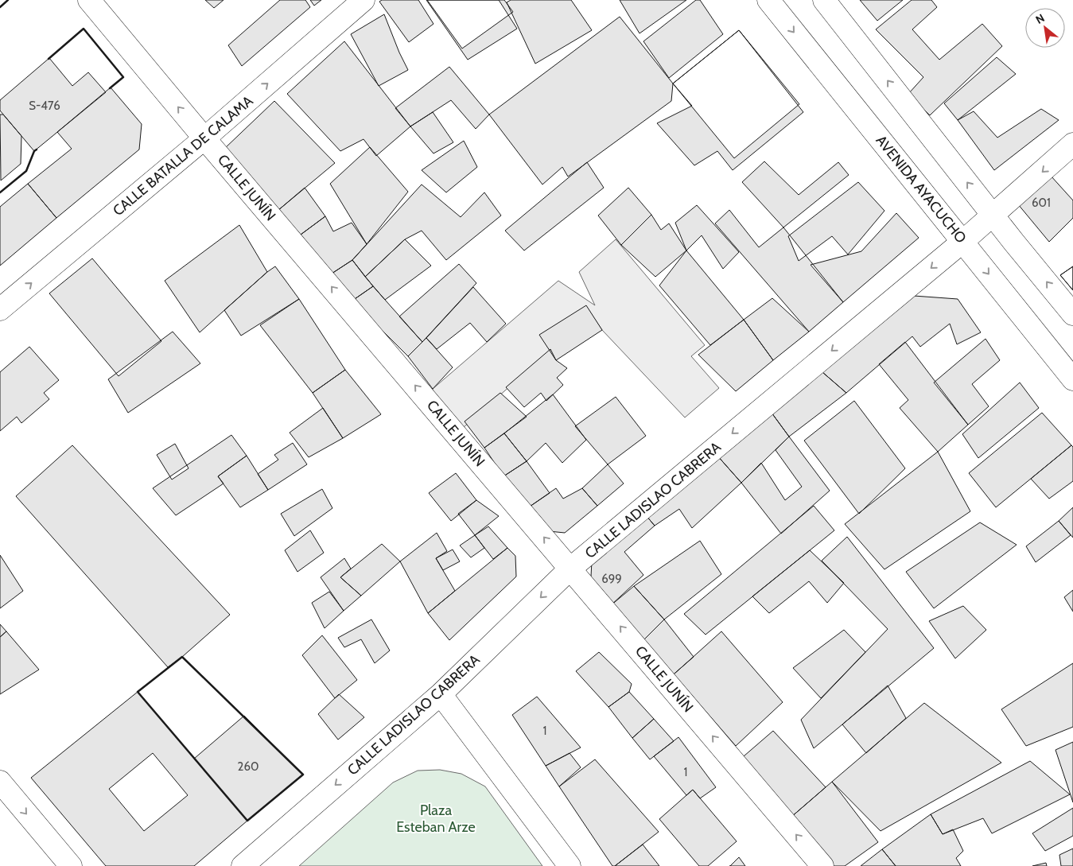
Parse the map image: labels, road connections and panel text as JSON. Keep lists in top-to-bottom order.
{
  "streets": {
    "street": [
      "CALLE BATALLA DE CALAMA",
      "CALLE JUNÍN",
      "AVENIDA AYACUCHO",
      "CALLE LADISLAO CABRERA"
    ]
  },
  "crossings": [
    ["CALLE BATALLA DE CALAMA", "CALLE JUNÍN"],
    ["CALLE JUNÍN", "CALLE LADISLAO CABRERA"],
    ["AVENIDA AYACUCHO", "CALLE LADISLAO CABRERA"]
  ],
  "one_way": ["CALLE BATALLA DE CALAMA", "CALLE JUNÍN", "CALLE LADISLAO CABRERA"],
  "parks": ["Plaza Esteban Arze"],
  "house_numbers": [
    "S-476",
    "601",
    "699",
    "1",
    "260",
    "1"
  ],
  "north": "top left"
}
